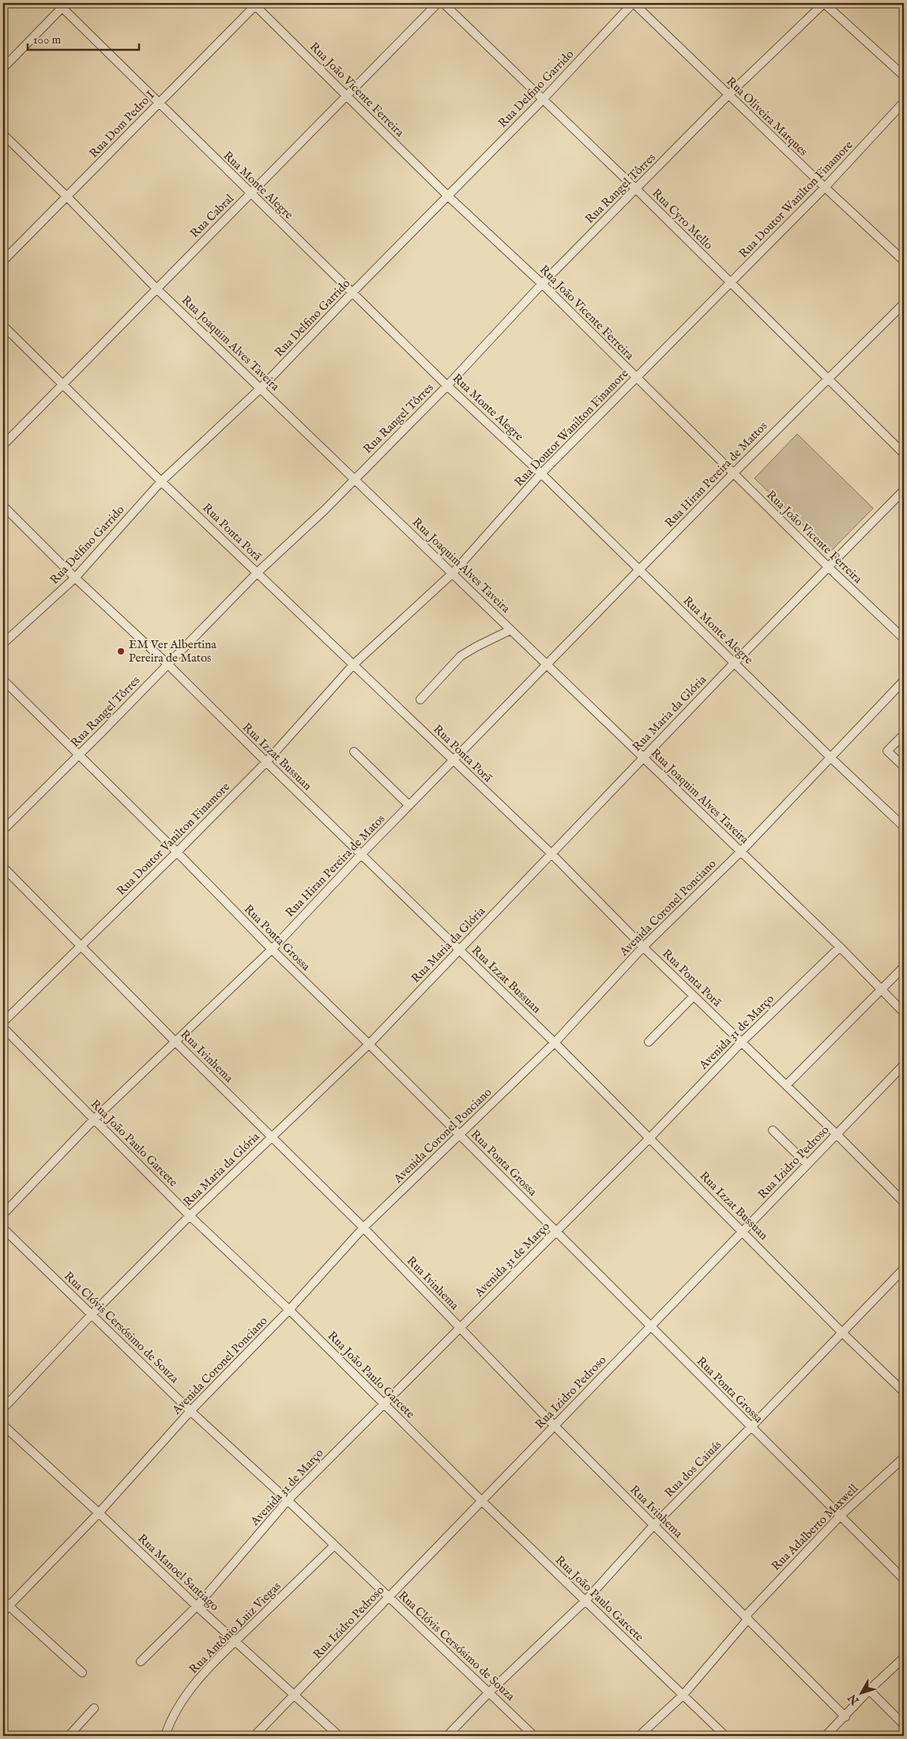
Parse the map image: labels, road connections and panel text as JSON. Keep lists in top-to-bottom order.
{
  "streets": {
    "street": [
      "Rua Delfino Garrido",
      "Rua João Vicente Ferreira",
      "Rua Oliveira Marques",
      "Rua Dom Pedro I",
      "Rua Monte Alegre",
      "Rua Rangel Tôrres",
      "Rua Doutor Wanilton Finamore",
      "Rua Cabral",
      "Rua Cyro Mello",
      "Rua Joaquim Alves Taveira",
      "Rua Hiran Pereira de Mattos",
      "Rua Ponta Porã",
      "Rua Maria da Glória",
      "Rua Izzat Bussuan",
      "Rua Doutor Vanilton Finamore",
      "Rua Hiran Pereira de Matos",
      "Avenida Coronel Ponciano",
      "Rua Ponta Grossa",
      "Avenida 31 de Março",
      "Rua Ivinhema",
      "Rua João Paulo Garcete",
      "Rua Izidro Pedroso",
      "Rua Clóvis Cersósimo de Souza",
      "Rua dos Caiuás",
      "Rua Adalberto Maxwell",
      "Rua Manoel Santiago",
      "Rua Antônio Luiz Viegas"
    ]
  },
  "crossings": [
    ["Rua Delfino Garrido", "Rua João Vicente Ferreira"],
    ["Rua Delfino Garrido", "Rua Oliveira Marques"],
    ["Rua Delfino Garrido", "Rua Monte Alegre"],
    ["Rua Delfino Garrido", "Rua Cyro Mello"],
    ["Rua Delfino Garrido", "Rua Joaquim Alves Taveira"],
    ["Rua Delfino Garrido", "Rua Ponta Porã"],
    ["Rua Delfino Garrido", "Rua Izzat Bussuan"],
    ["Rua João Vicente Ferreira", "Rua Dom Pedro I"],
    ["Rua João Vicente Ferreira", "Rua Rangel Tôrres"],
    ["Rua João Vicente Ferreira", "Rua Doutor Wanilton Finamore"],
    ["Rua João Vicente Ferreira", "Rua Cabral"],
    ["Rua João Vicente Ferreira", "Rua Hiran Pereira de Mattos"],
    ["Rua João Vicente Ferreira", "Rua Maria da Glória"],
    ["Rua Oliveira Marques", "Rua Rangel Tôrres"],
    ["Rua Oliveira Marques", "Rua Doutor Wanilton Finamore"],
    ["Rua Dom Pedro I", "Rua Monte Alegre"],
    ["Rua Dom Pedro I", "Rua Joaquim Alves Taveira"],
    ["Rua Monte Alegre", "Rua Rangel Tôrres"],
    ["Rua Monte Alegre", "Rua Doutor Wanilton Finamore"],
    ["Rua Monte Alegre", "Rua Cabral"],
    ["Rua Monte Alegre", "Rua Hiran Pereira de Mattos"],
    ["Rua Monte Alegre", "Rua Maria da Glória"],
    ["Rua Monte Alegre", "Avenida Coronel Ponciano"],
    ["Rua Rangel Tôrres", "Rua Cyro Mello"],
    ["Rua Rangel Tôrres", "Rua Joaquim Alves Taveira"],
    ["Rua Rangel Tôrres", "Rua Ponta Porã"],
    ["Rua Rangel Tôrres", "Rua Izzat Bussuan"],
    ["Rua Rangel Tôrres", "Rua Ponta Grossa"],
    ["Rua Doutor Wanilton Finamore", "Rua Cyro Mello"],
    ["Rua Doutor Wanilton Finamore", "Rua Joaquim Alves Taveira"],
    ["Rua Doutor Wanilton Finamore", "Rua Ponta Porã"],
    ["Rua Doutor Wanilton Finamore", "Rua Doutor Vanilton Finamore"],
    ["Rua Cabral", "Rua Joaquim Alves Taveira"],
    ["Rua Cabral", "Rua Ponta Porã"],
    ["Rua Cyro Mello", "Rua Hiran Pereira de Mattos"],
    ["Rua Joaquim Alves Taveira", "Rua Hiran Pereira de Mattos"],
    ["Rua Joaquim Alves Taveira", "Rua Maria da Glória"],
    ["Rua Joaquim Alves Taveira", "Rua Hiran Pereira de Matos"],
    ["Rua Joaquim Alves Taveira", "Avenida Coronel Ponciano"],
    ["Rua Joaquim Alves Taveira", "Avenida 31 de Março"],
    ["Rua Hiran Pereira de Mattos", "Rua Hiran Pereira de Matos"],
    ["Rua Ponta Porã", "Rua Maria da Glória"],
    ["Rua Ponta Porã", "Rua Doutor Vanilton Finamore"],
    ["Rua Ponta Porã", "Rua Hiran Pereira de Matos"],
    ["Rua Ponta Porã", "Avenida Coronel Ponciano"],
    ["Rua Ponta Porã", "Avenida 31 de Março"],
    ["Rua Ponta Porã", "Rua Izidro Pedroso"],
    ["Rua Maria da Glória", "Rua Izzat Bussuan"],
    ["Rua Maria da Glória", "Rua Ponta Grossa"],
    ["Rua Maria da Glória", "Rua Ivinhema"],
    ["Rua Maria da Glória", "Rua João Paulo Garcete"],
    ["Rua Maria da Glória", "Rua Clóvis Cersósimo de Souza"],
    ["Rua Izzat Bussuan", "Rua Doutor Vanilton Finamore"],
    ["Rua Izzat Bussuan", "Rua Hiran Pereira de Matos"],
    ["Rua Izzat Bussuan", "Avenida Coronel Ponciano"],
    ["Rua Izzat Bussuan", "Avenida 31 de Março"],
    ["Rua Izzat Bussuan", "Rua Izidro Pedroso"],
    ["Rua Izzat Bussuan", "Rua dos Caiuás"],
    ["Rua Doutor Vanilton Finamore", "Rua Ponta Grossa"],
    ["Rua Doutor Vanilton Finamore", "Rua Ivinhema"],
    ["Rua Hiran Pereira de Matos", "Rua Ponta Grossa"],
    ["Rua Hiran Pereira de Matos", "Rua Ivinhema"],
    ["Rua Hiran Pereira de Matos", "Rua João Paulo Garcete"],
    ["Avenida Coronel Ponciano", "Rua Ponta Grossa"],
    ["Avenida Coronel Ponciano", "Rua Ivinhema"],
    ["Avenida Coronel Ponciano", "Rua João Paulo Garcete"],
    ["Avenida Coronel Ponciano", "Rua Clóvis Cersósimo de Souza"],
    ["Avenida Coronel Ponciano", "Rua Manoel Santiago"],
    ["Rua Ponta Grossa", "Avenida 31 de Março"],
    ["Rua Ponta Grossa", "Rua Izidro Pedroso"],
    ["Rua Ponta Grossa", "Rua dos Caiuás"],
    ["Rua Ponta Grossa", "Rua Adalberto Maxwell"],
    ["Avenida 31 de Março", "Rua Ivinhema"],
    ["Avenida 31 de Março", "Rua João Paulo Garcete"],
    ["Avenida 31 de Março", "Rua Clóvis Cersósimo de Souza"],
    ["Avenida 31 de Março", "Rua Manoel Santiago"],
    ["Rua Ivinhema", "Rua Izidro Pedroso"],
    ["Rua Ivinhema", "Rua dos Caiuás"],
    ["Rua Ivinhema", "Rua Adalberto Maxwell"],
    ["Rua João Paulo Garcete", "Rua Izidro Pedroso"],
    ["Rua João Paulo Garcete", "Rua dos Caiuás"],
    ["Rua João Paulo Garcete", "Rua Adalberto Maxwell"],
    ["Rua Izidro Pedroso", "Rua Clóvis Cersósimo de Souza"],
    ["Rua Izidro Pedroso", "Rua Manoel Santiago"],
    ["Rua Clóvis Cersósimo de Souza", "Rua dos Caiuás"],
    ["Rua Clóvis Cersósimo de Souza", "Rua Antônio Luiz Viegas"],
    ["Rua Manoel Santiago", "Rua Antônio Luiz Viegas"]
  ],
  "places": ["EM Ver Albertina Pereira de Matos"],
  "scale_bar": "100 m",
  "north": "bottom left"
}
